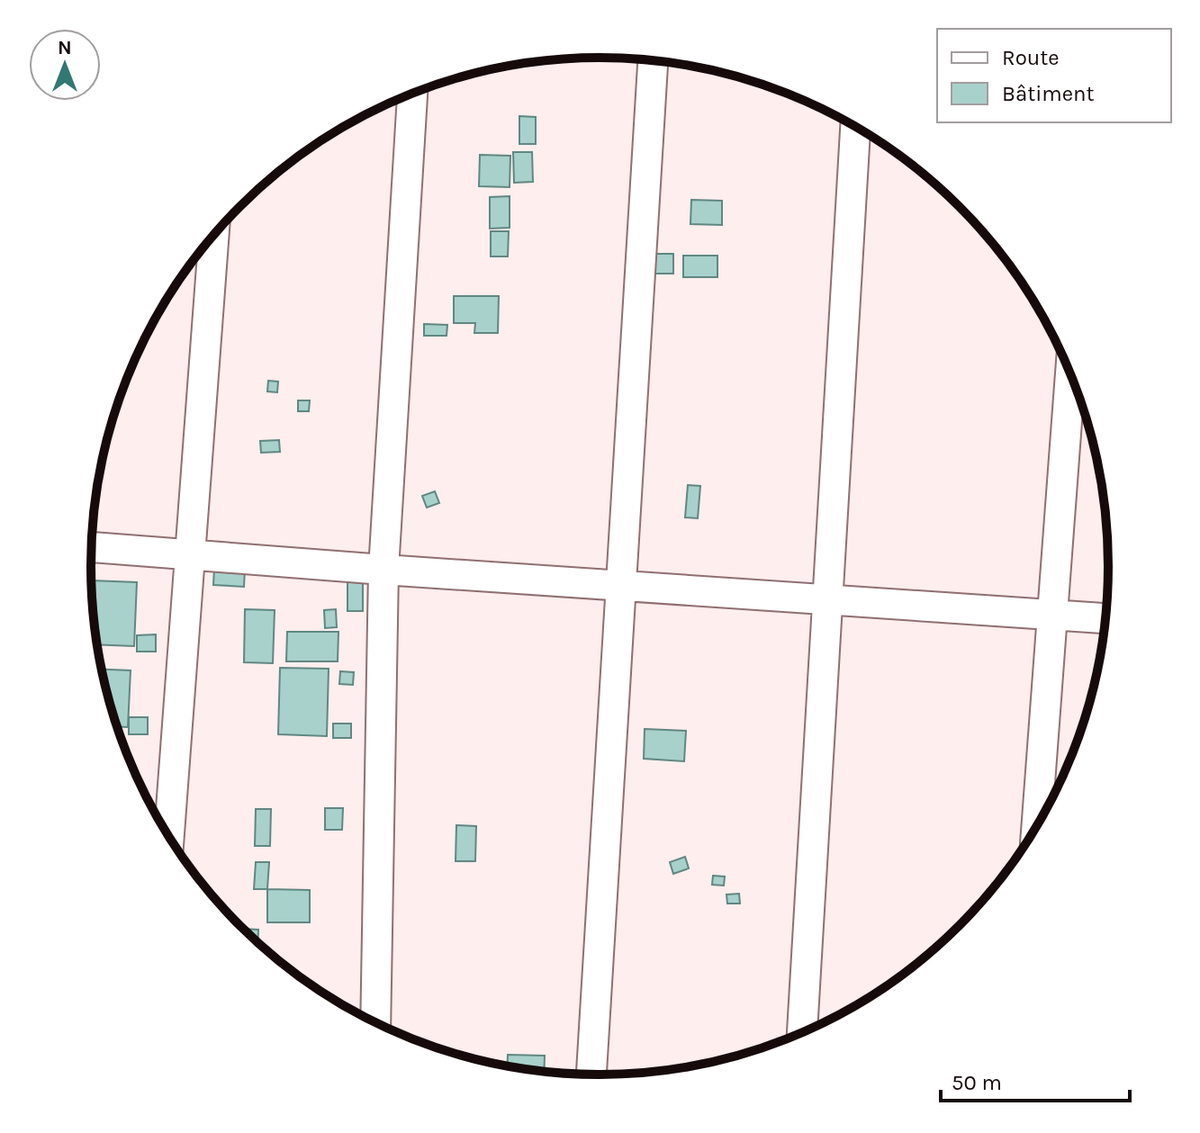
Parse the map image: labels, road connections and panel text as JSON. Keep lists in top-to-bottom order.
{
  "legend": ["Route", "Bâtiment"],
  "scale_bar": "50 m",
  "north": "top"
}
